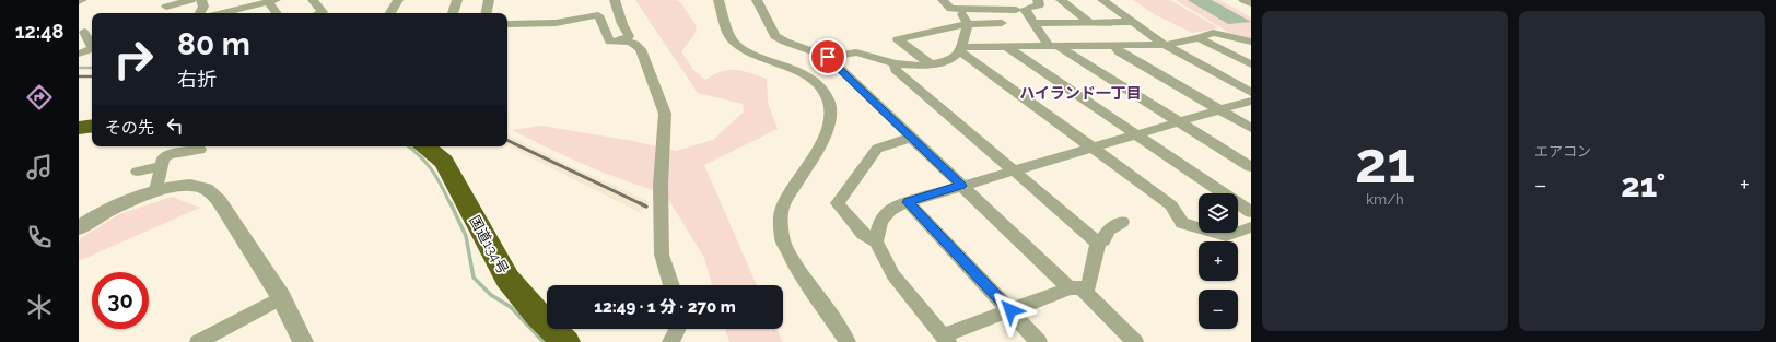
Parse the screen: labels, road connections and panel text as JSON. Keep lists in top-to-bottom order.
{
  "streets": {
    "highway": ["国道134号"]
  },
  "districts": ["ハイランド一丁目"],
  "page": {
    "tabs": "12:48",
    "tile": [
      ["21", "km/h"],
      "エアコン"
    ],
    "turn": ["80 m", "右折"],
    "then": "その先",
    "heat": ["−", "21°", "+"],
    "map_buttons": ["+", "−"],
    "limit": "30",
    "trip": "12:49 · 1 分 · 270 m"
  }
}
